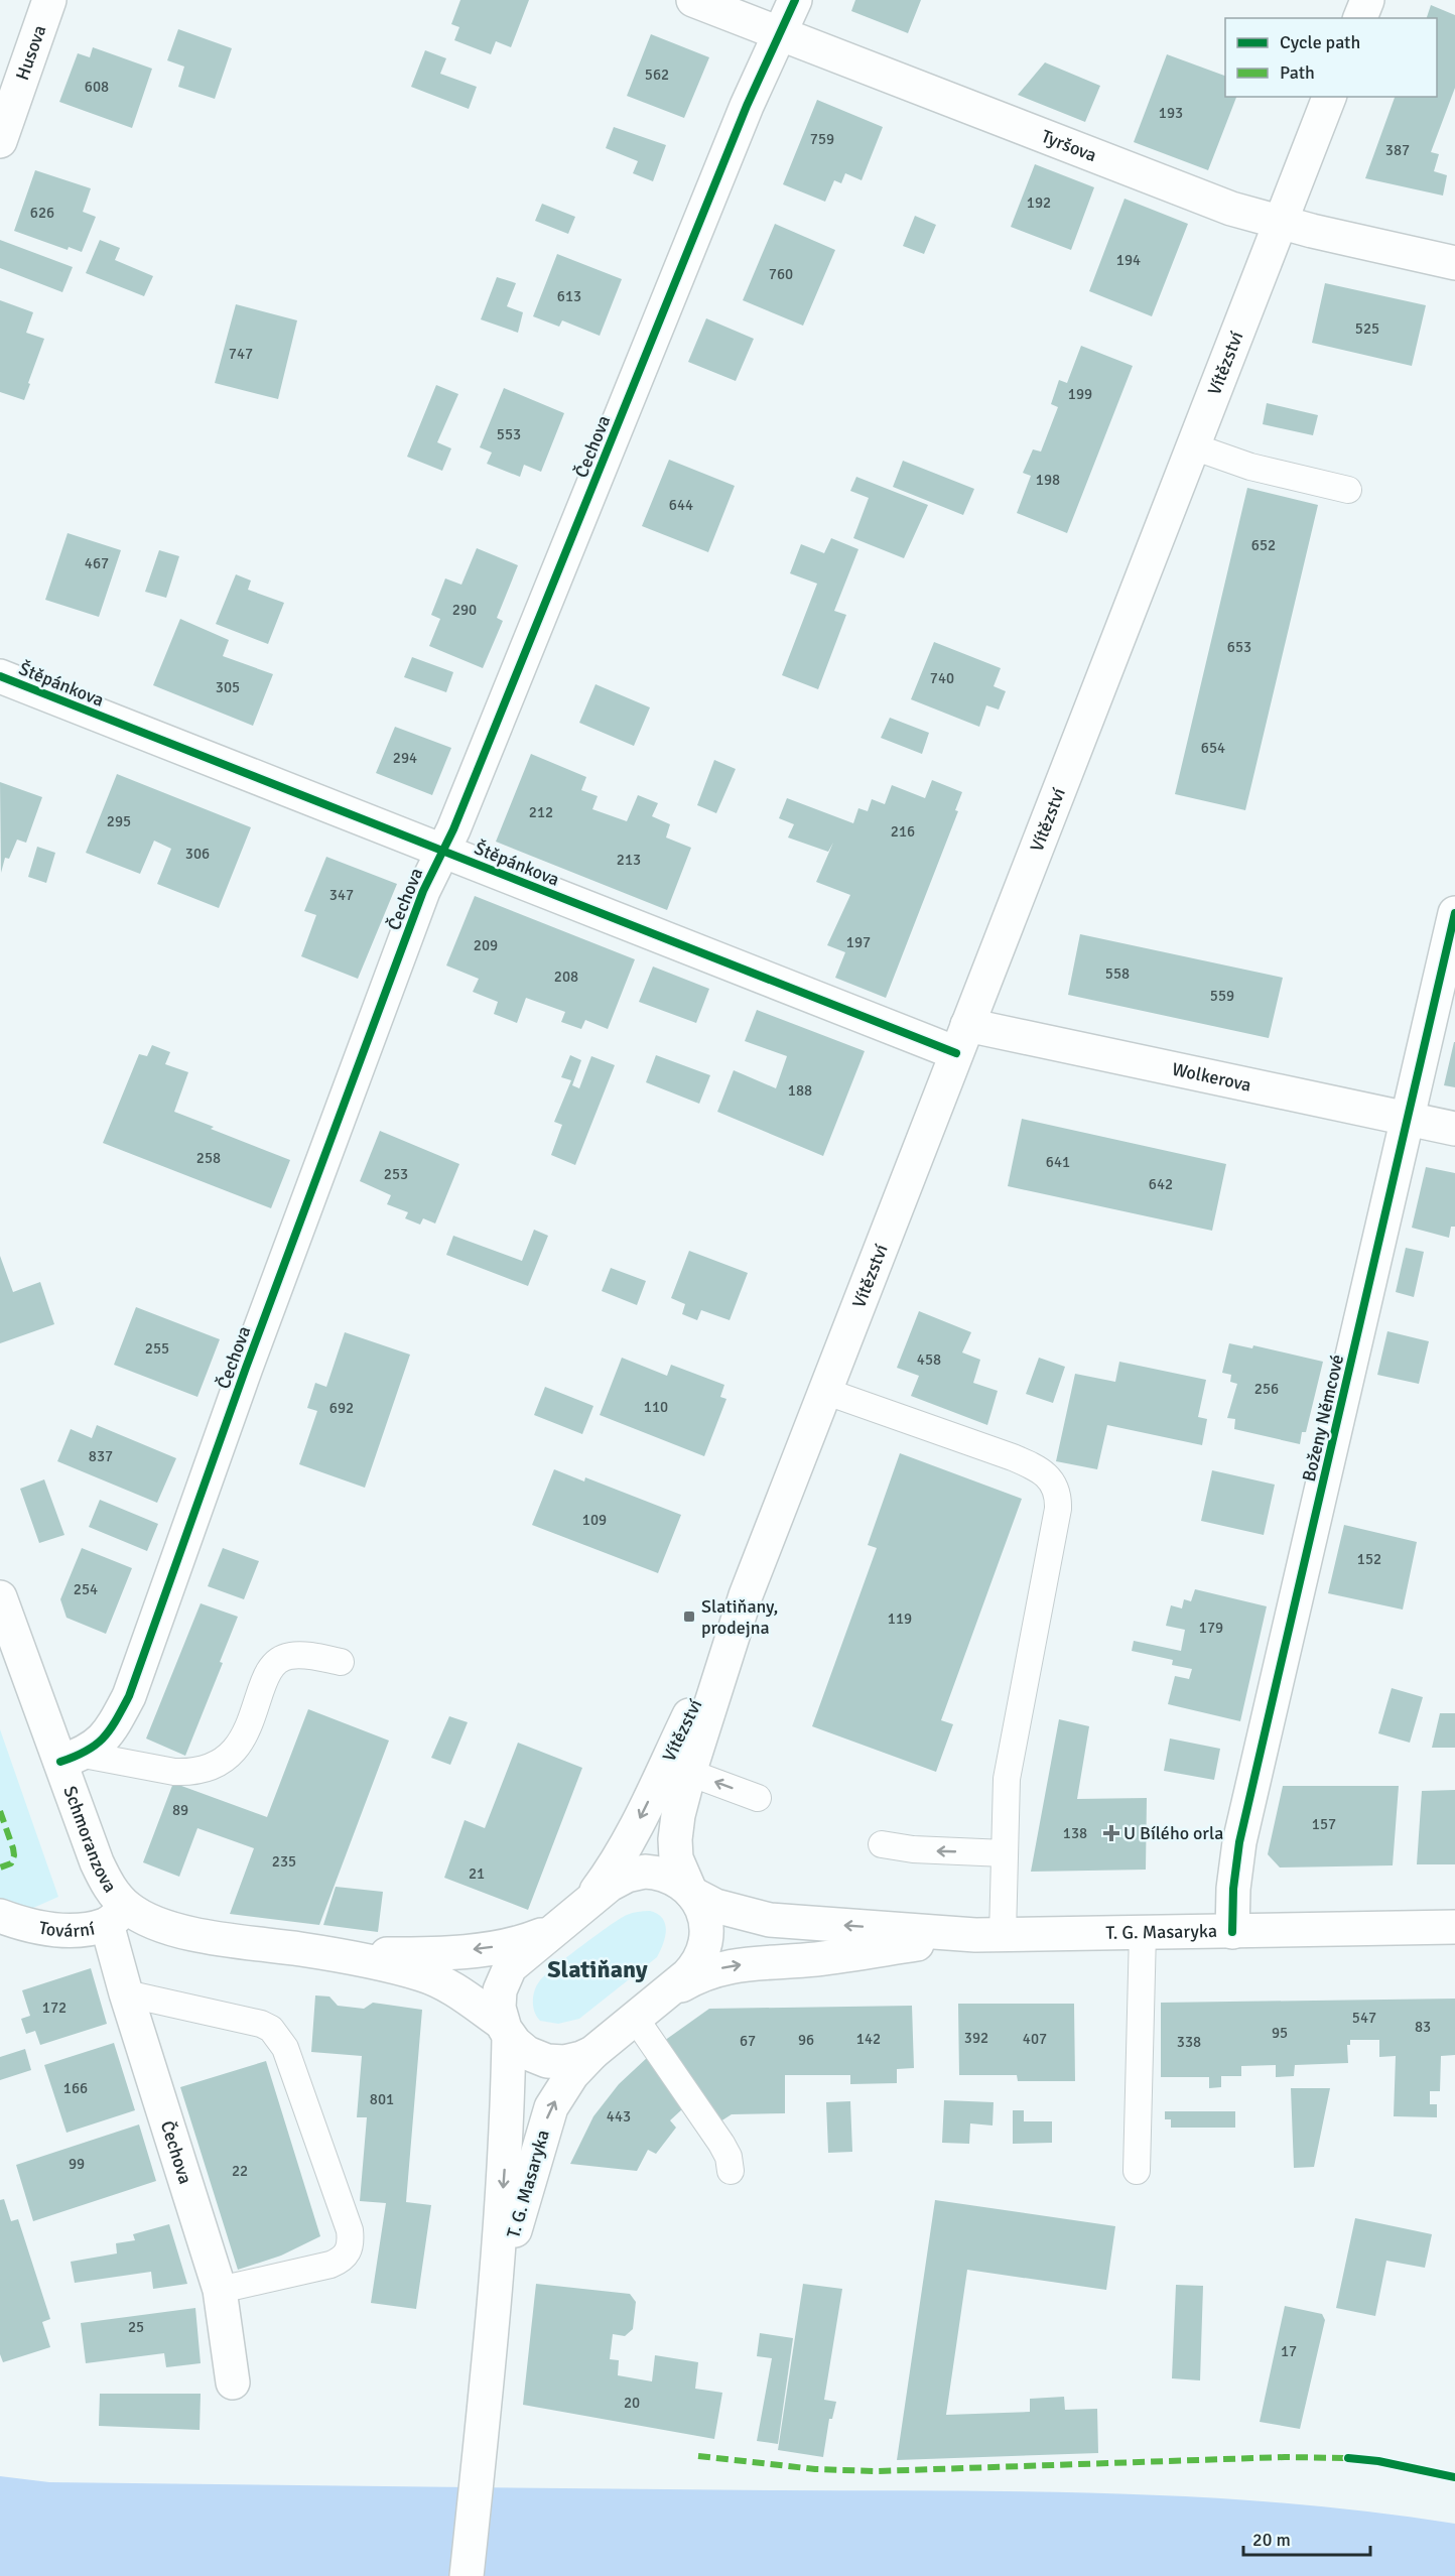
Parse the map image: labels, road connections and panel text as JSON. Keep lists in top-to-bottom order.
{
  "streets": {
    "street": [
      "Husova",
      "Tyršova",
      "Vítězství",
      "Čechova",
      "Štěpánkova",
      "Wolkerova",
      "Boženy Němcové",
      "Schmoranzova",
      "Tovární",
      "T. G. Masaryka"
    ]
  },
  "crossings": [
    ["Tyršova", "Vítězství"],
    ["Tyršova", "Čechova"],
    ["Vítězství", "Štěpánkova"],
    ["Vítězství", "Wolkerova"],
    ["Vítězství", "Schmoranzova"],
    ["Vítězství", "T. G. Masaryka"],
    ["Čechova", "Štěpánkova"],
    ["Čechova", "Schmoranzova"],
    ["Čechova", "Tovární"],
    ["Štěpánkova", "Wolkerova"],
    ["Wolkerova", "Boženy Němcové"],
    ["Boženy Němcové", "T. G. Masaryka"],
    ["Schmoranzova", "Tovární"],
    ["Schmoranzova", "T. G. Masaryka"]
  ],
  "districts": ["Slatiňany"],
  "places": {
    "transit": ["Slatiňany, prodejna"],
    "health": ["U Bílého orla"]
  },
  "house_numbers": [
    "562",
    "608",
    "193",
    "759",
    "387",
    "192",
    "626",
    "194",
    "760",
    "613",
    "525",
    "747",
    "199",
    "553",
    "198",
    "644",
    "652",
    "467",
    "290",
    "653",
    "740",
    "305",
    "654",
    "294",
    "212",
    "295",
    "216",
    "306",
    "213",
    "347",
    "197",
    "209",
    "558",
    "208",
    "559",
    "188",
    "258",
    "641",
    "253",
    "642",
    "255",
    "458",
    "256",
    "110",
    "692",
    "837",
    "109",
    "152",
    "254",
    "119",
    "179",
    "89",
    "157",
    "138",
    "235",
    "21",
    "172",
    "547",
    "83",
    "95",
    "392",
    "142",
    "407",
    "96",
    "67",
    "338",
    "166",
    "801",
    "443",
    "99",
    "22",
    "25",
    "17",
    "20"
  ],
  "legend": ["Cycle path", "Path"],
  "scale_bar": "20 m"
}
